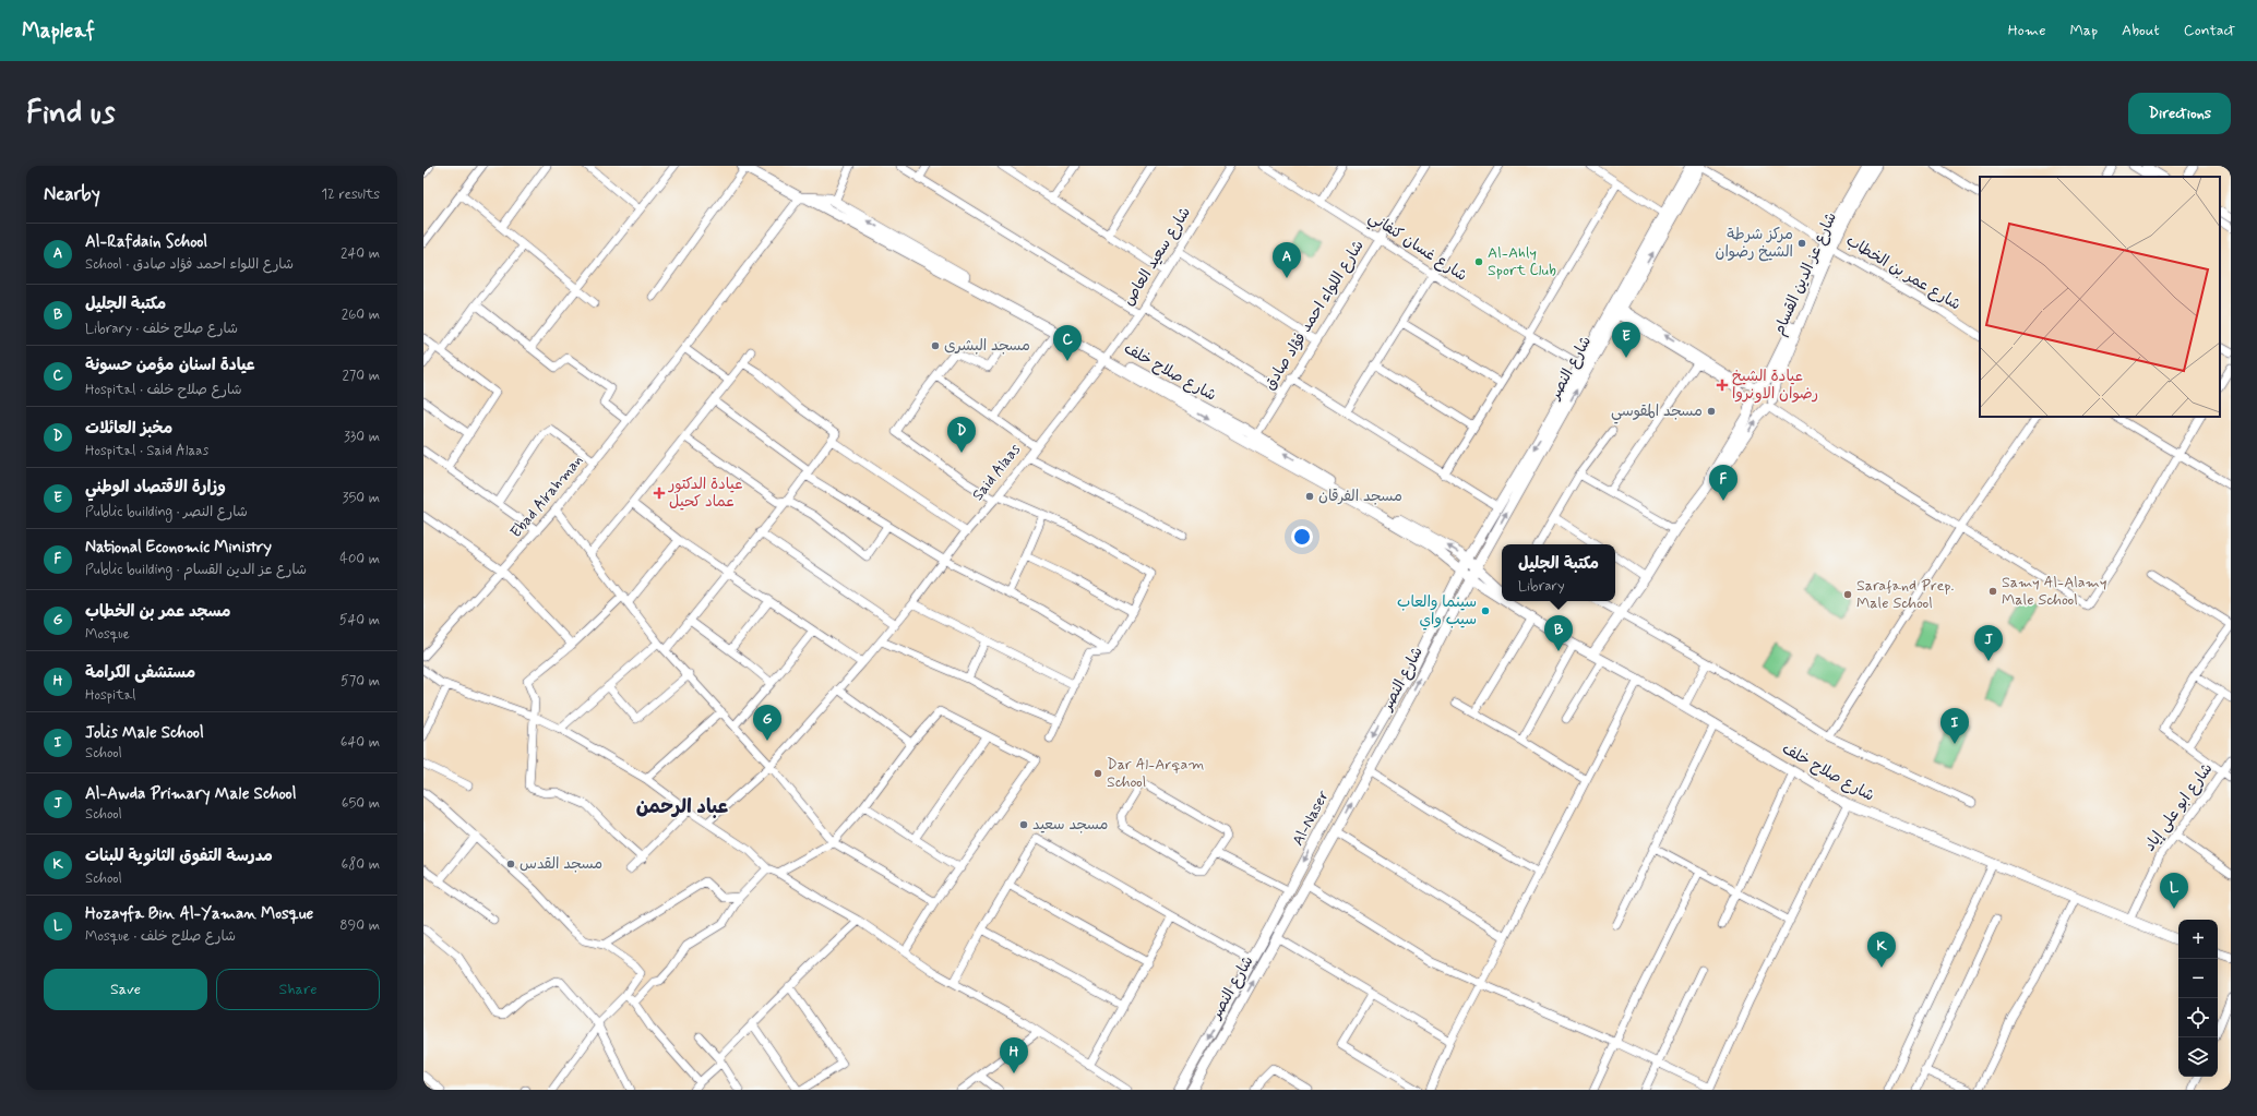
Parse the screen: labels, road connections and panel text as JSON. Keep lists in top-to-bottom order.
{
  "streets": {
    "main road": [
      "شارع عز الدين القسام",
      "شارع النصر",
      "شارع صلاح خلف",
      "Al-Naser"
    ],
    "street": [
      "شارع غسان كنفاني",
      "شارع سعيد العاص",
      "شارع عمر بن الخطاب",
      "شارع اللواء احمد فؤاد صادق",
      "Said Alaas",
      "Ebad Alrahman",
      "شارع ابو على إياد"
    ]
  },
  "crossings": [
    ["شارع غسان كنفاني", "شارع اللواء احمد فؤاد صادق"],
    ["شارع غسان كنفاني", "شارع النصر"],
    ["شارع سعيد العاص", "شارع صلاح خلف"],
    ["شارع سعيد العاص", "Said Alaas"],
    ["شارع عمر بن الخطاب", "شارع عز الدين القسام"],
    ["شارع عمر بن الخطاب", "شارع النصر"],
    ["شارع عز الدين القسام", "شارع صلاح خلف"],
    ["شارع اللواء احمد فؤاد صادق", "شارع صلاح خلف"],
    ["شارع النصر", "شارع صلاح خلف"],
    ["شارع النصر", "Al-Naser"],
    ["شارع صلاح خلف", "Said Alaas"],
    ["شارع صلاح خلف", "Ebad Alrahman"],
    ["شارع صلاح خلف", "شارع ابو على إياد"],
    ["شارع صلاح خلف", "Al-Naser"]
  ],
  "one_way": ["Al-Naser"],
  "districts": ["عباد الرحمن"],
  "places": {
    "other": [
      "مركز شرطة الشيخ رضوان",
      "Al-Ahly Sport Club",
      "مسجد البشرى",
      "مسجد المقوسي",
      "مسجد الفرقان",
      "Samy Al-Alamy Male School",
      "Sarafand Prep. Male School",
      "سينما والعاب سيب واي",
      "Dar Al-Arqam School",
      "مسجد سعيد",
      "مسجد القدس"
    ],
    "health": ["عيادة الشيخ رضوان الاونروا", "عيادة الدكتور عماد كحيل"]
  },
  "page": {
    "header": "Mapleaf",
    "nav": [
      "Home",
      "Map",
      "About",
      "Contact"
    ],
    "buttons": [
      "Directions",
      ["Save", "Share"]
    ],
    "title": "Find us",
    "heading": ["Nearby", "12 results"],
    "list": [
      {
        "mark": "A",
        "name": "Al-Rafdain School",
        "note": "School · شارع اللواء احمد فؤاد صادق",
        "value": "240 m"
      },
      {
        "mark": "B",
        "name": "مكتبة الجليل",
        "note": "Library · شارع صلاح خلف",
        "value": "260 m"
      },
      {
        "mark": "C",
        "name": "عيادة اسنان مؤمن حسونة",
        "note": "Hospital · شارع صلاح خلف",
        "value": "270 m"
      },
      {
        "mark": "D",
        "name": "مخبز العائلات",
        "note": "Hospital · Said Alaas",
        "value": "330 m"
      },
      {
        "mark": "E",
        "name": "وزارة الاقتصاد الوطني",
        "note": "Public building · شارع النصر",
        "value": "350 m"
      },
      {
        "mark": "F",
        "name": "National Economic Ministry",
        "note": "Public building · شارع عز الدين القسام",
        "value": "400 m"
      },
      {
        "mark": "G",
        "name": "مسجد عمر بن الخطاب",
        "note": "Mosque",
        "value": "540 m"
      },
      {
        "mark": "H",
        "name": "مستشفى الكرامة",
        "note": "Hospital",
        "value": "570 m"
      },
      {
        "mark": "I",
        "name": "Jolis Male School",
        "note": "School",
        "value": "640 m"
      },
      {
        "mark": "J",
        "name": "Al-Awda Primary Male School",
        "note": "School",
        "value": "650 m"
      },
      {
        "mark": "K",
        "name": "مدرسة التفوق الثانوية للبنات",
        "note": "School",
        "value": "680 m"
      },
      {
        "mark": "L",
        "name": "Hozayfa Bin Al-Yaman Mosque",
        "note": "Mosque · شارع صلاح خلف",
        "value": "890 m"
      }
    ],
    "pins": [
      "A",
      "E",
      "C",
      "D",
      "F",
      "B",
      "J",
      "G",
      "I",
      "L",
      "K",
      "H"
    ],
    "popup": ["مكتبة الجليل", "Library"],
    "map_buttons": ["+", "−"]
  }
}
